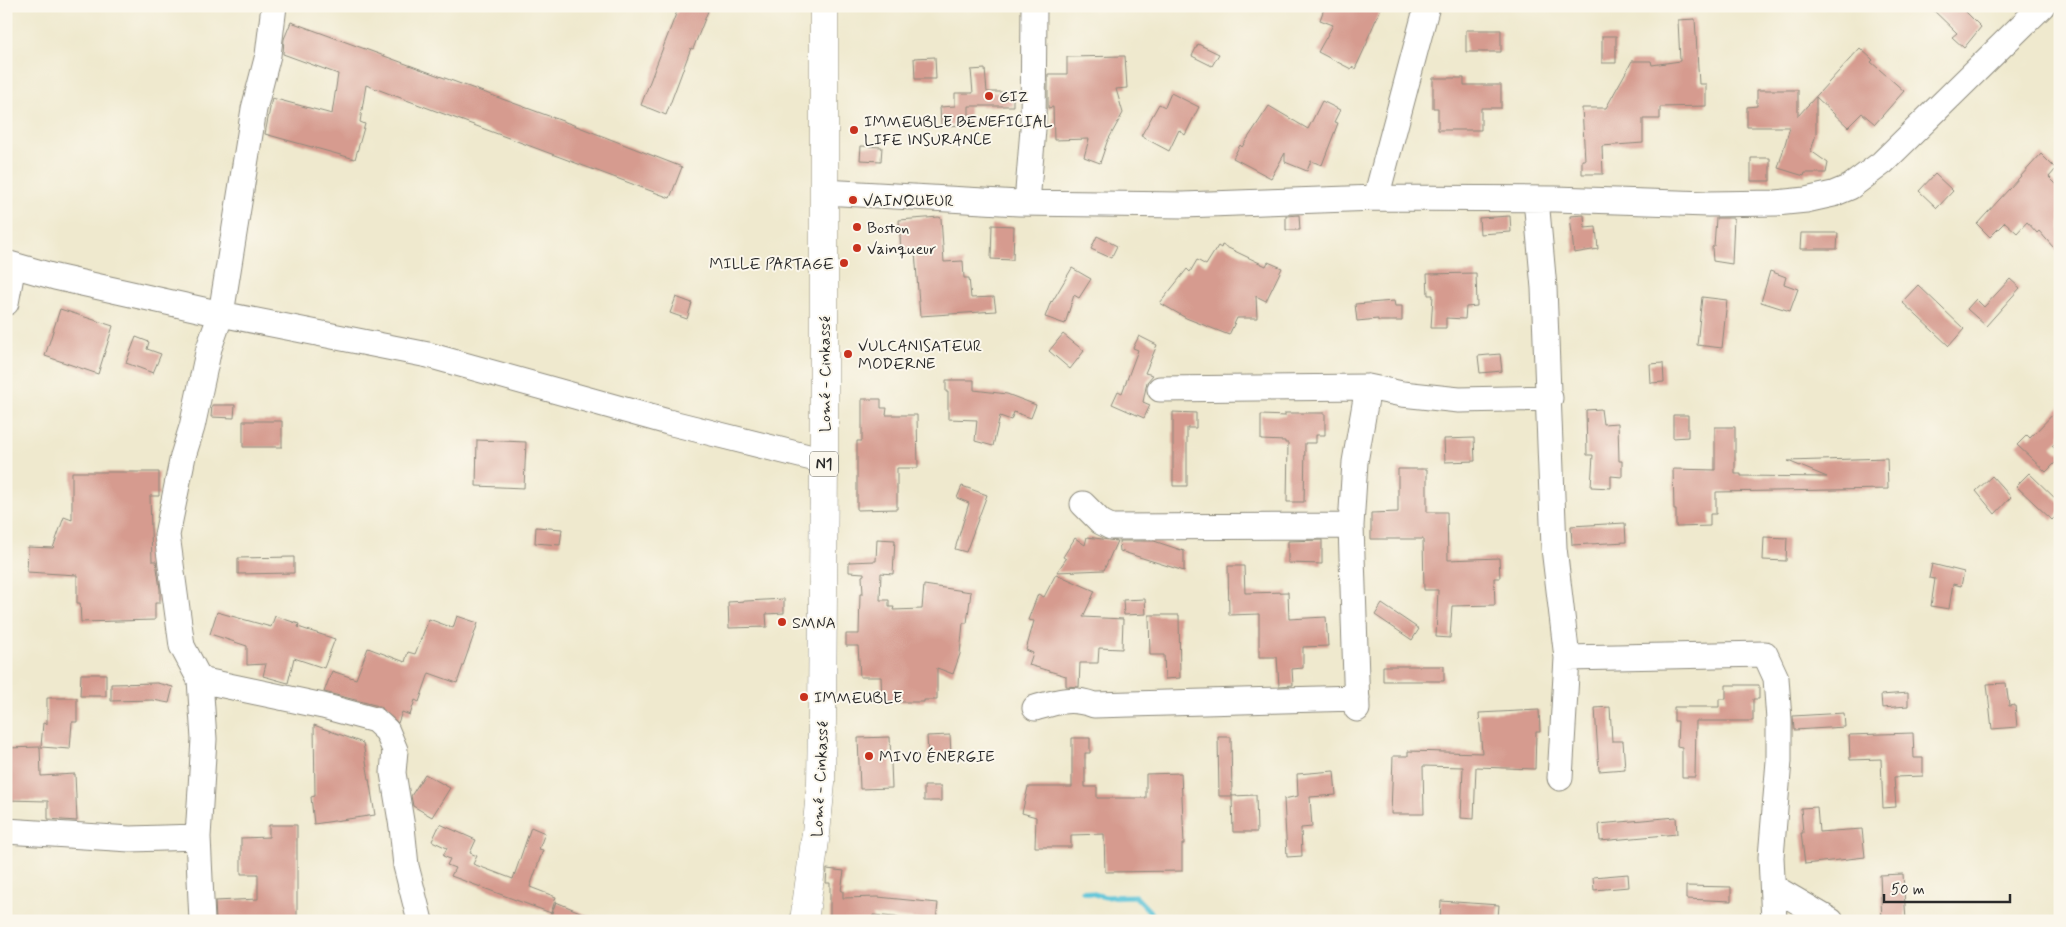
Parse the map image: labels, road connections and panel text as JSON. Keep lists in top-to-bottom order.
{
  "streets": {
    "highway": ["Lomé - Cinkassé", "N1"]
  },
  "places": [
    "GIZ",
    "IMMEUBLE BENEFICIAL LIFE INSURANCE",
    "VAINQUEUR",
    "Boston",
    "Vainqueur",
    "MILLE PARTAGE",
    "VULCANISATEUR MODERNE",
    "SMNA",
    "IMMEUBLE",
    "MIVO ÉNERGIE"
  ],
  "scale_bar": "50 m"
}
